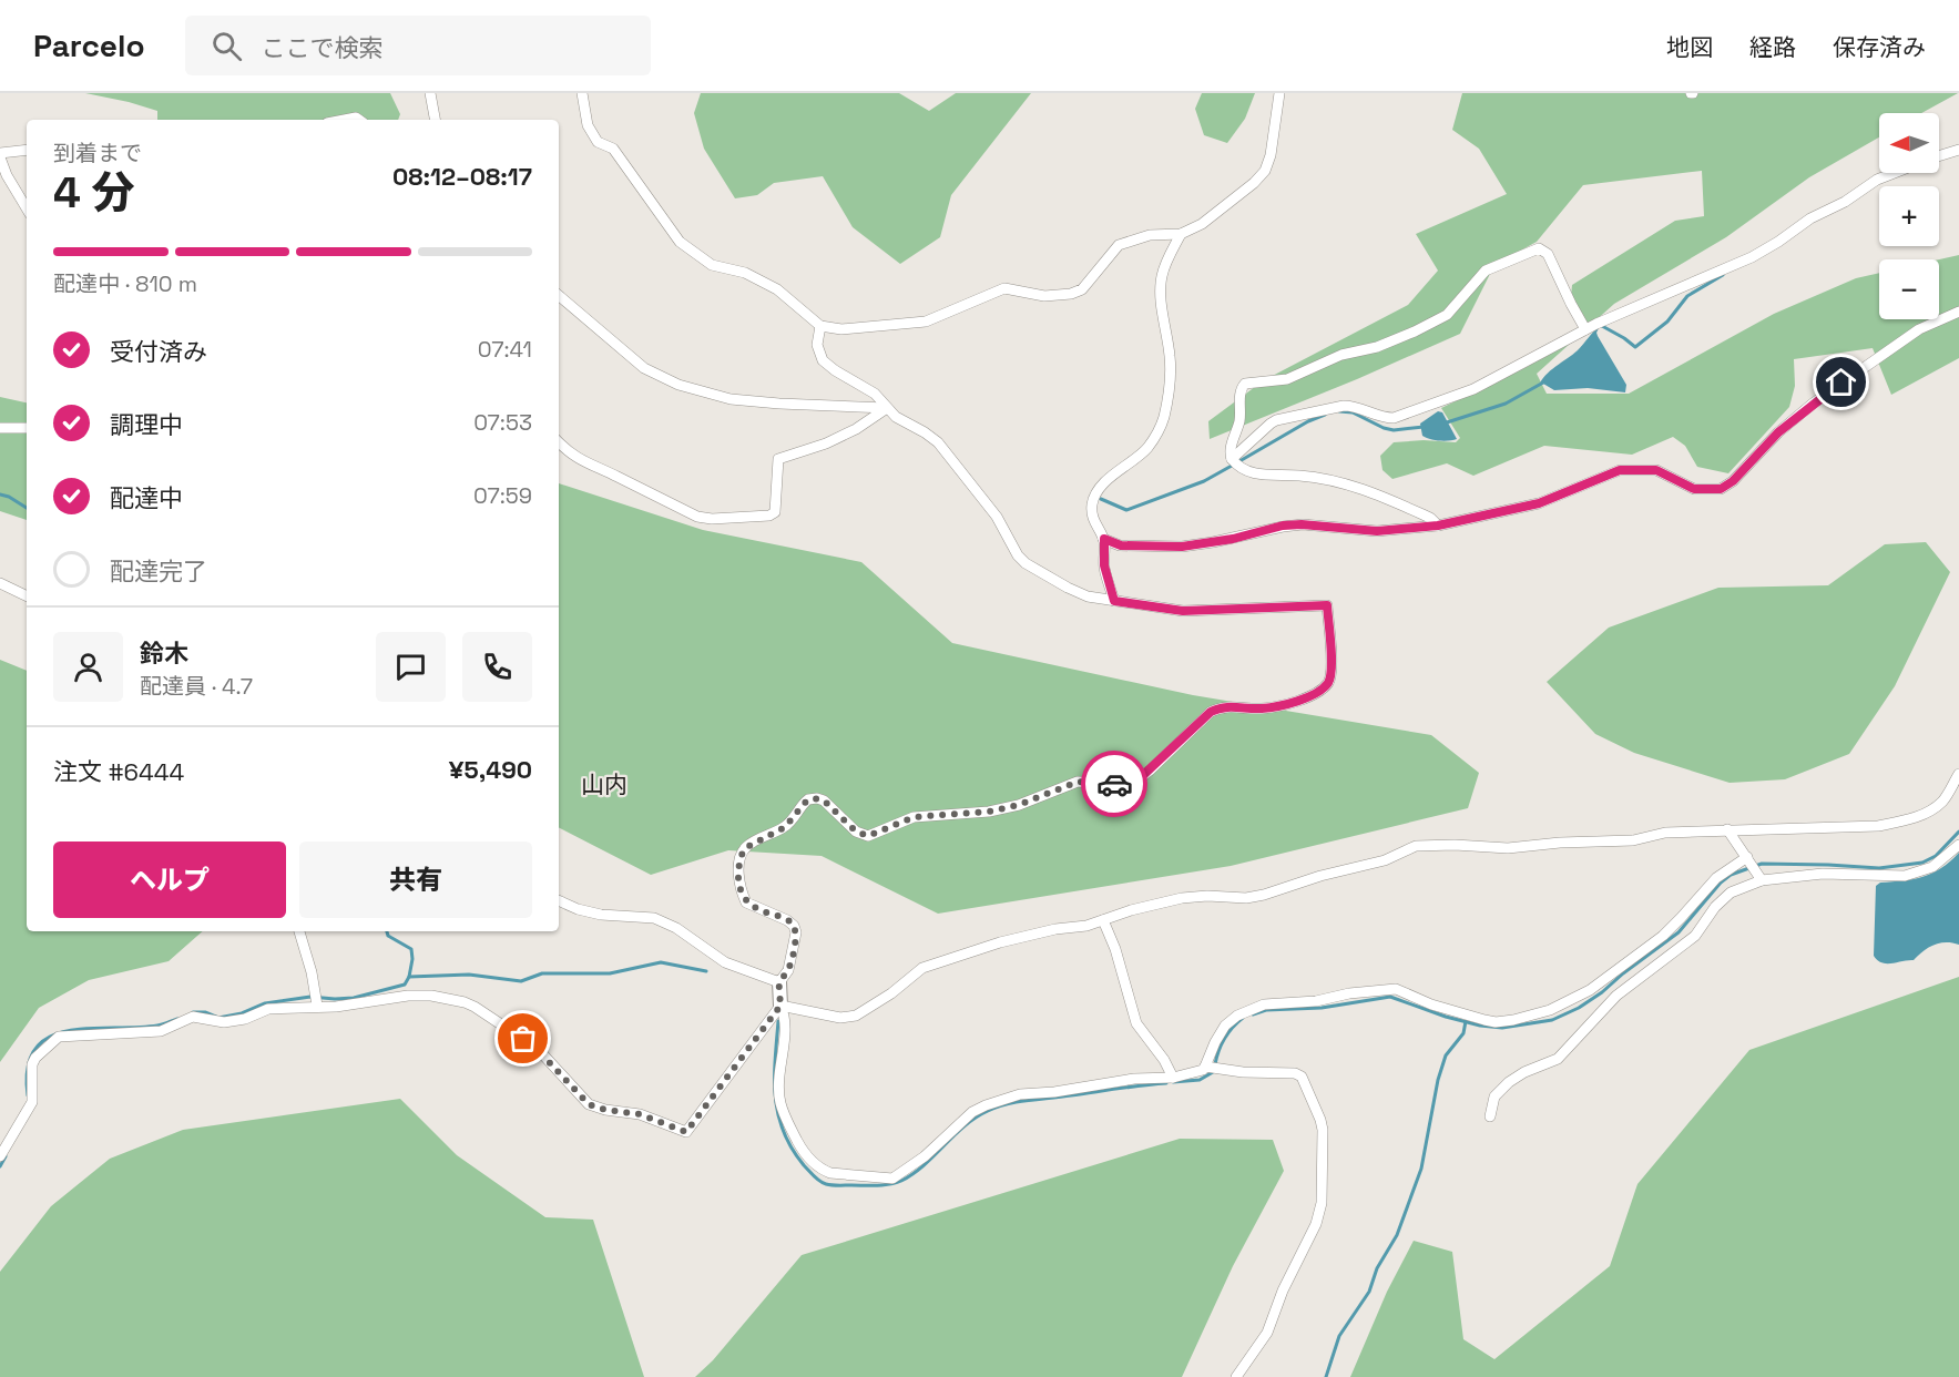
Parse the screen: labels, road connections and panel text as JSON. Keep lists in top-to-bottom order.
{
  "districts": ["山内"],
  "north": "left",
  "page": {
    "header": "Parcelo",
    "search": "ここで検索",
    "nav": ["地図", "経路", "保存済み"],
    "map_buttons": ["+", "−"],
    "heading": ["4 分", "到着まで", "08:12–08:17"],
    "panel": [
      "鈴木",
      "配達員 · 4.7",
      "注文 #6444",
      "¥5,490"
    ],
    "bar": "配達中 · 810 m",
    "list": [
      ["受付済み", "07:41"],
      ["調理中", "07:53"],
      ["配達中", "07:59"],
      "配達完了"
    ],
    "buttons": ["ヘルプ", "共有"]
  }
}
